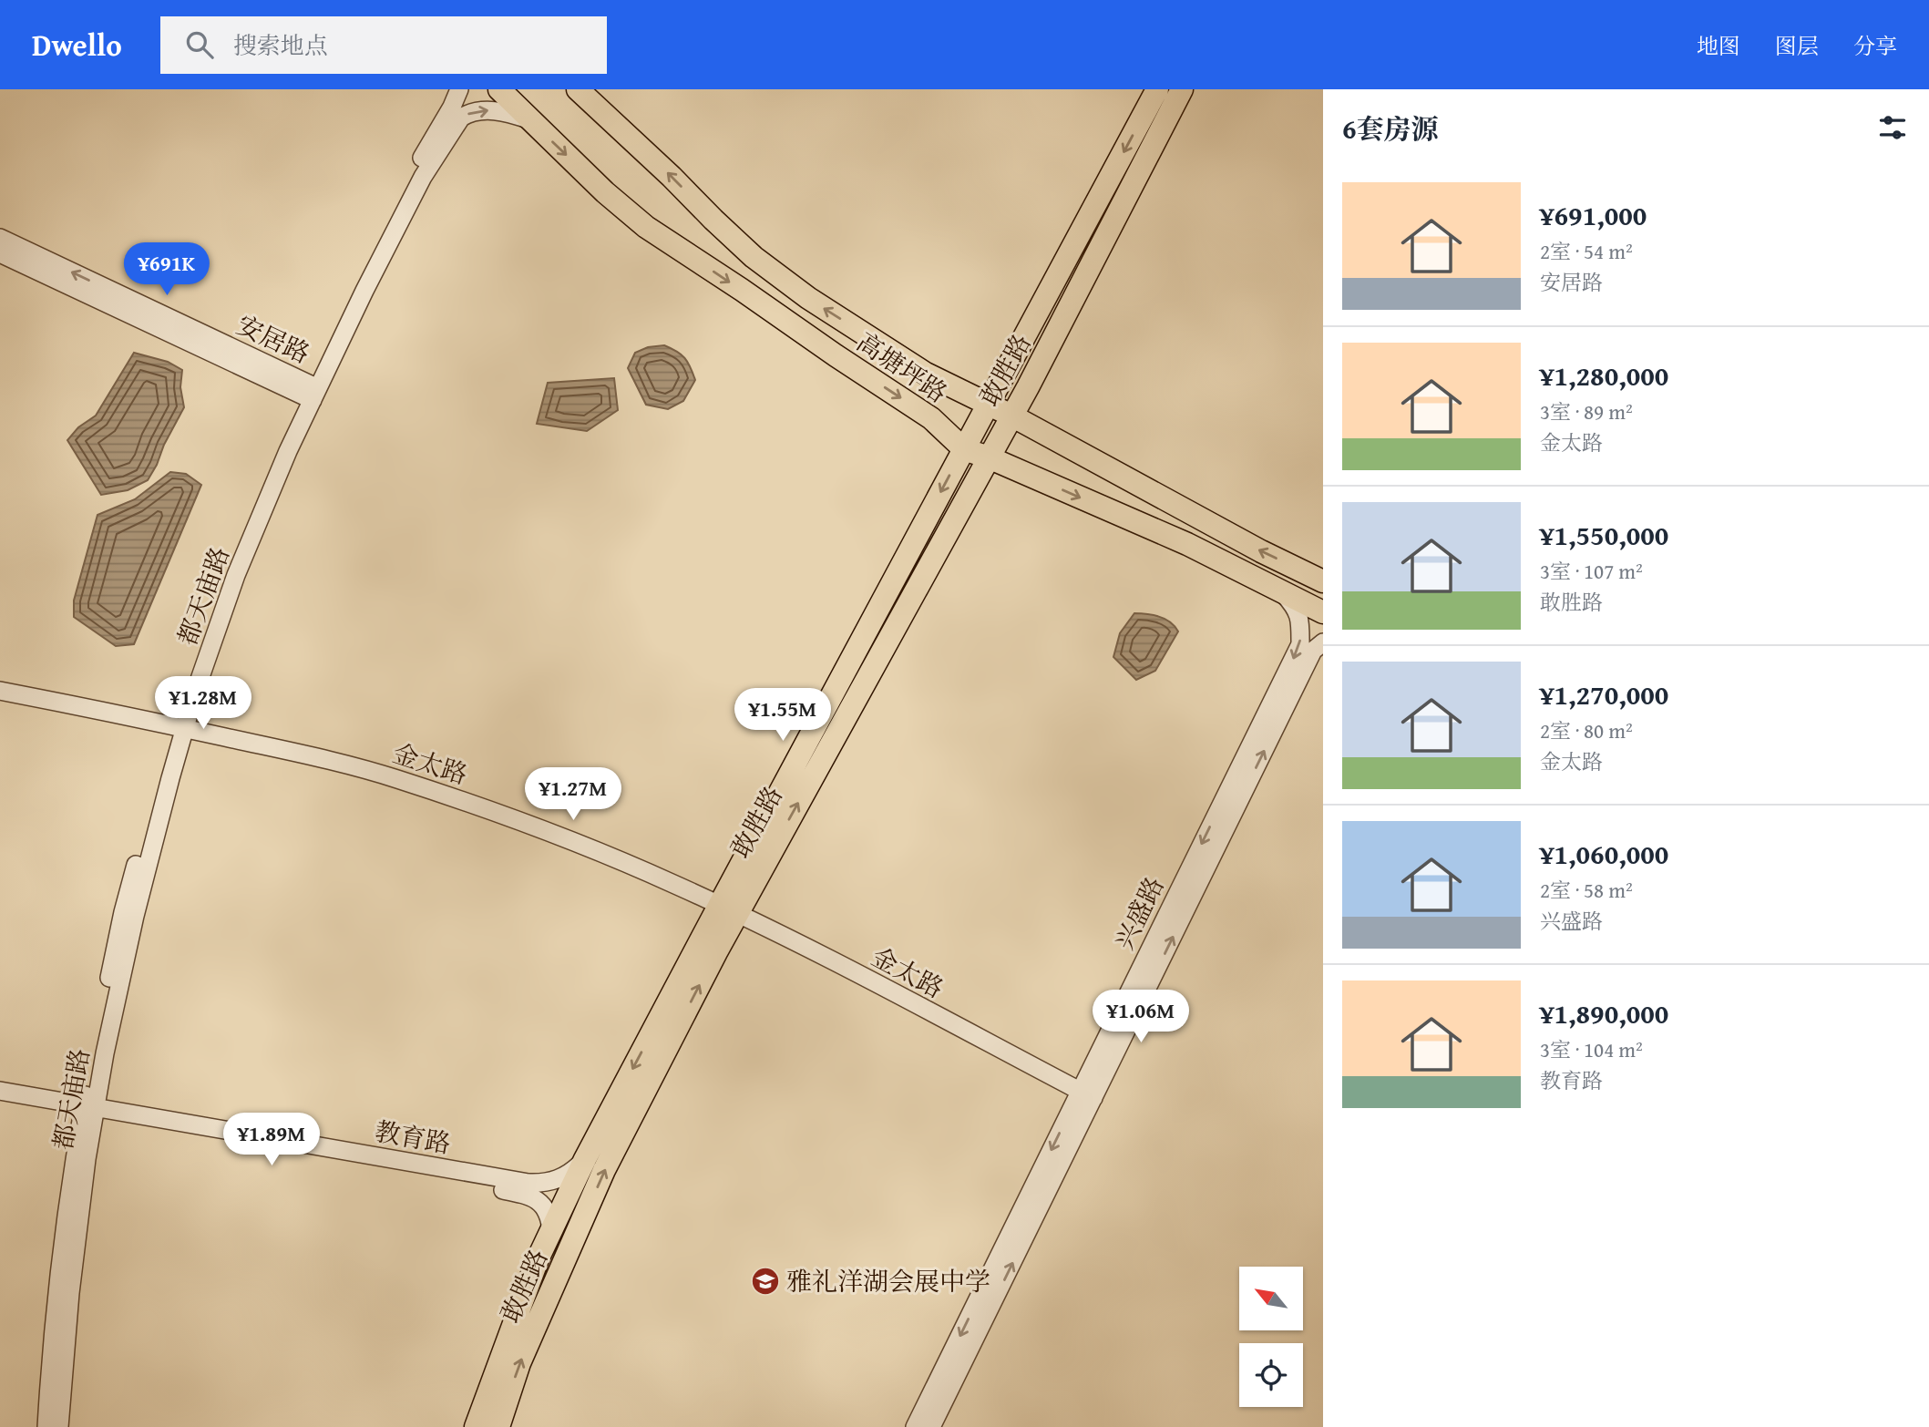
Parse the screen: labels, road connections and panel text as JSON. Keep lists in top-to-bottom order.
{
  "streets": {
    "main road": ["高塘坪路", "敢胜路"],
    "street": [
      "安居路",
      "都天庙路",
      "金太路",
      "兴盛路",
      "教育路"
    ]
  },
  "crossings": [
    ["安居路", "都天庙路"],
    ["高塘坪路", "敢胜路"],
    ["高塘坪路", "都天庙路"],
    ["高塘坪路", "兴盛路"],
    ["敢胜路", "金太路"],
    ["敢胜路", "教育路"],
    ["都天庙路", "金太路"],
    ["都天庙路", "教育路"],
    ["金太路", "兴盛路"]
  ],
  "places": {
    "school or university": ["雅礼洋湖会展中学"]
  },
  "north": "top left",
  "page": {
    "header": "Dwello",
    "search": "搜索地点",
    "nav": ["地图", "图层", "分享"],
    "heading": "6套房源",
    "list": [
      {
        "name": "¥691,000",
        "note": "2室 · 54 m² · 安居路"
      },
      {
        "name": "¥1,280,000",
        "note": "3室 · 89 m² · 金太路"
      },
      {
        "name": "¥1,550,000",
        "note": "3室 · 107 m² · 敢胜路"
      },
      {
        "name": "¥1,270,000",
        "note": "2室 · 80 m² · 金太路"
      },
      {
        "name": "¥1,060,000",
        "note": "2室 · 58 m² · 兴盛路"
      },
      {
        "name": "¥1,890,000",
        "note": "3室 · 104 m² · 教育路"
      }
    ],
    "price": [
      "¥691K",
      "¥1.28M",
      "¥1.55M",
      "¥1.27M",
      "¥1.06M",
      "¥1.89M"
    ]
  }
}
